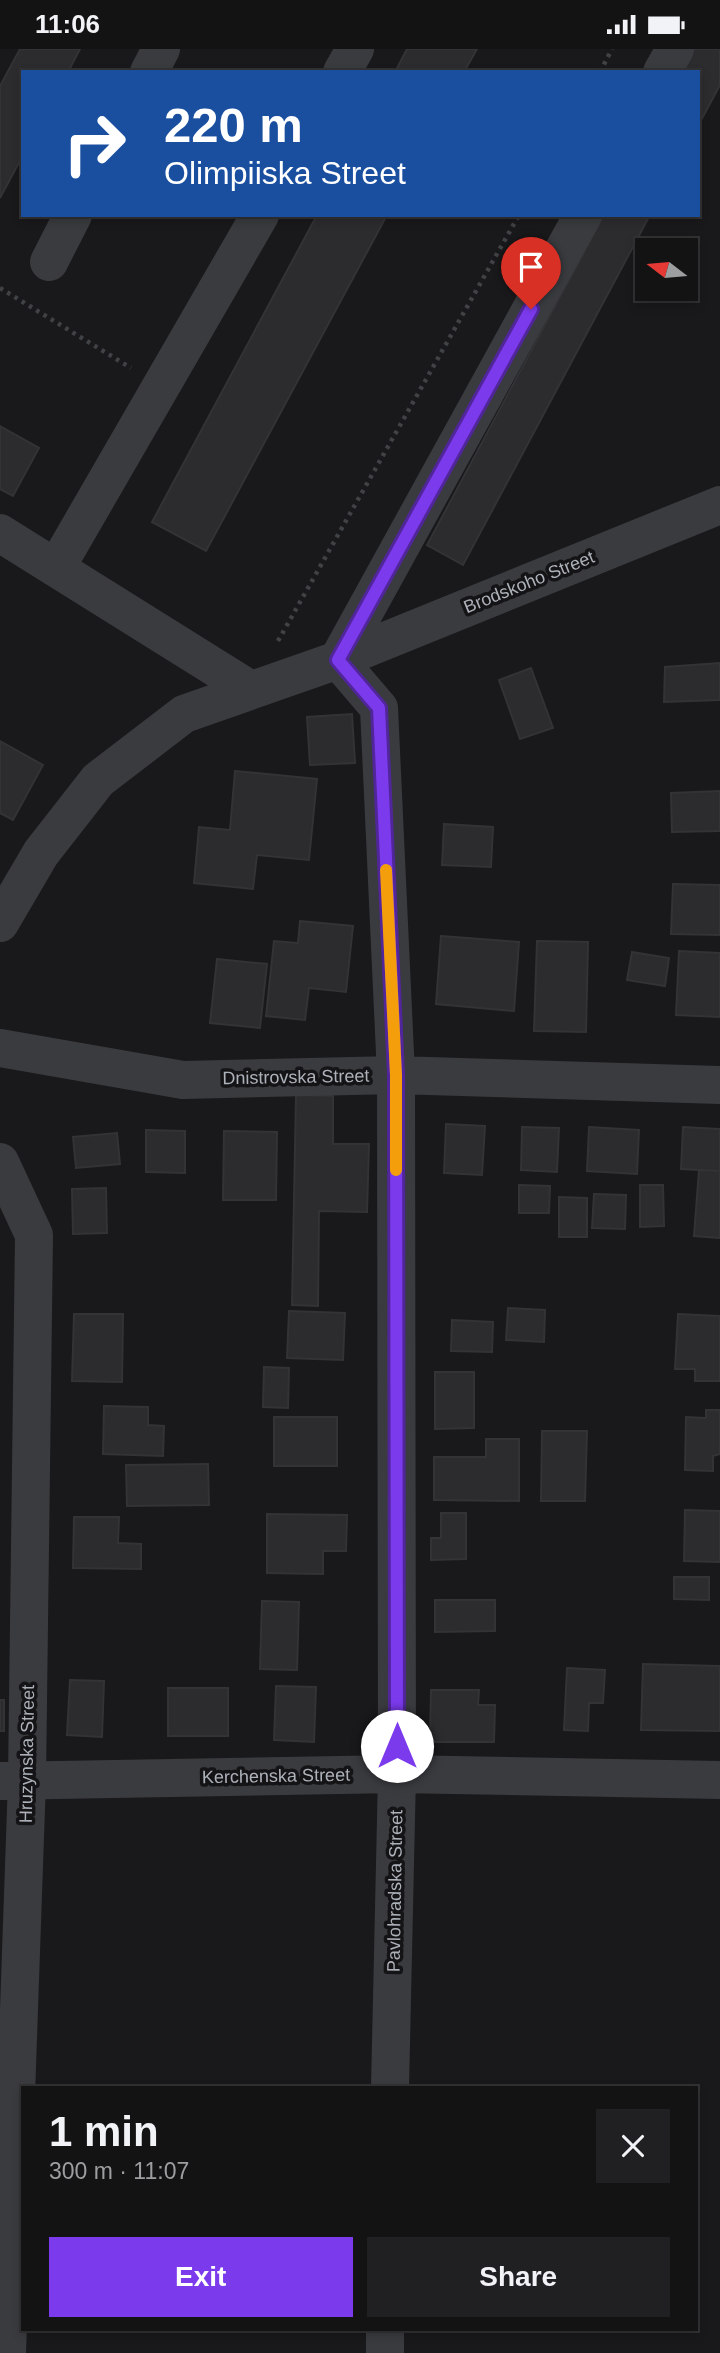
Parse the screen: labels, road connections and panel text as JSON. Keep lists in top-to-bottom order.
{
  "streets": {
    "street": [
      "Brodskoho Street",
      "Dnistrovska Street",
      "Hruzynska Street",
      "Kerchenska Street",
      "Pavlohradska Street"
    ]
  },
  "crossings": [
    ["Brodskoho Street", "Pavlohradska Street"],
    ["Dnistrovska Street", "Pavlohradska Street"],
    ["Hruzynska Street", "Kerchenska Street"],
    ["Kerchenska Street", "Pavlohradska Street"]
  ],
  "north": "left",
  "page": {
    "status": "11:06",
    "turn": ["220 m", "Olimpiiska Street"],
    "heading": ["1 min", "300 m · 11:07"],
    "buttons": ["Exit", "Share"]
  }
}
